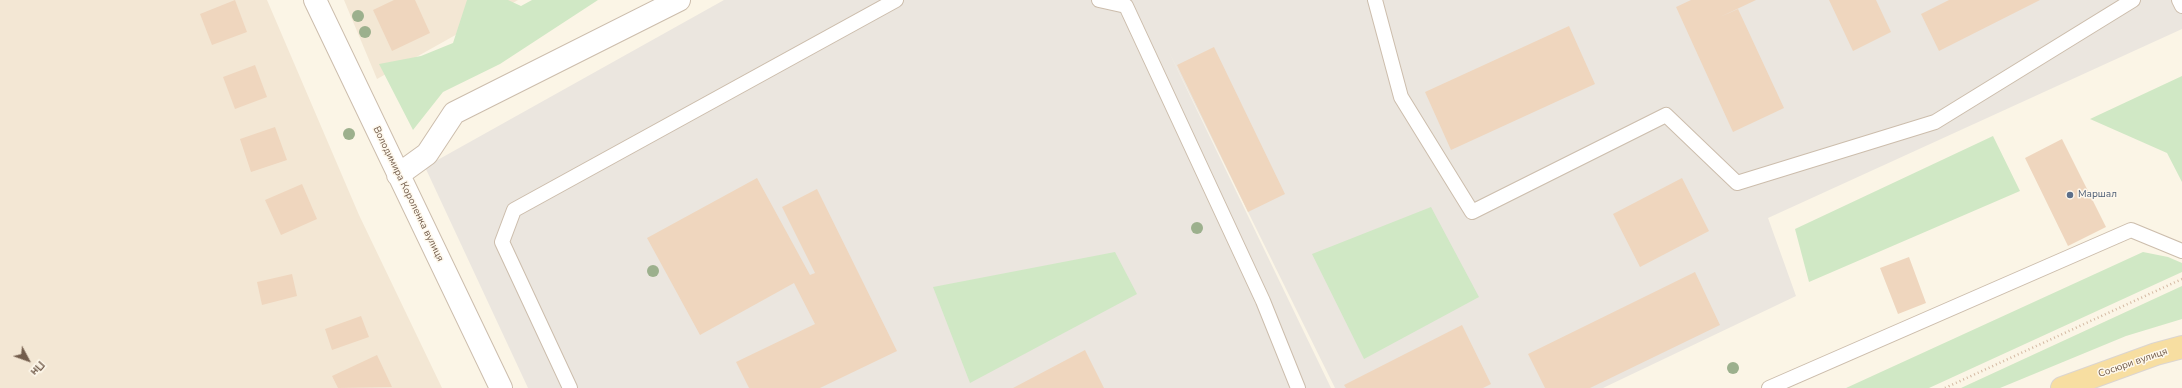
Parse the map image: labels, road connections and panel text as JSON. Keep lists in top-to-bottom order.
{
  "streets": {
    "main road": ["Сосюри вулиця"],
    "street": ["Володимира Короленка вулиця"]
  },
  "places": ["Маршал"],
  "north": "bottom right"
}
